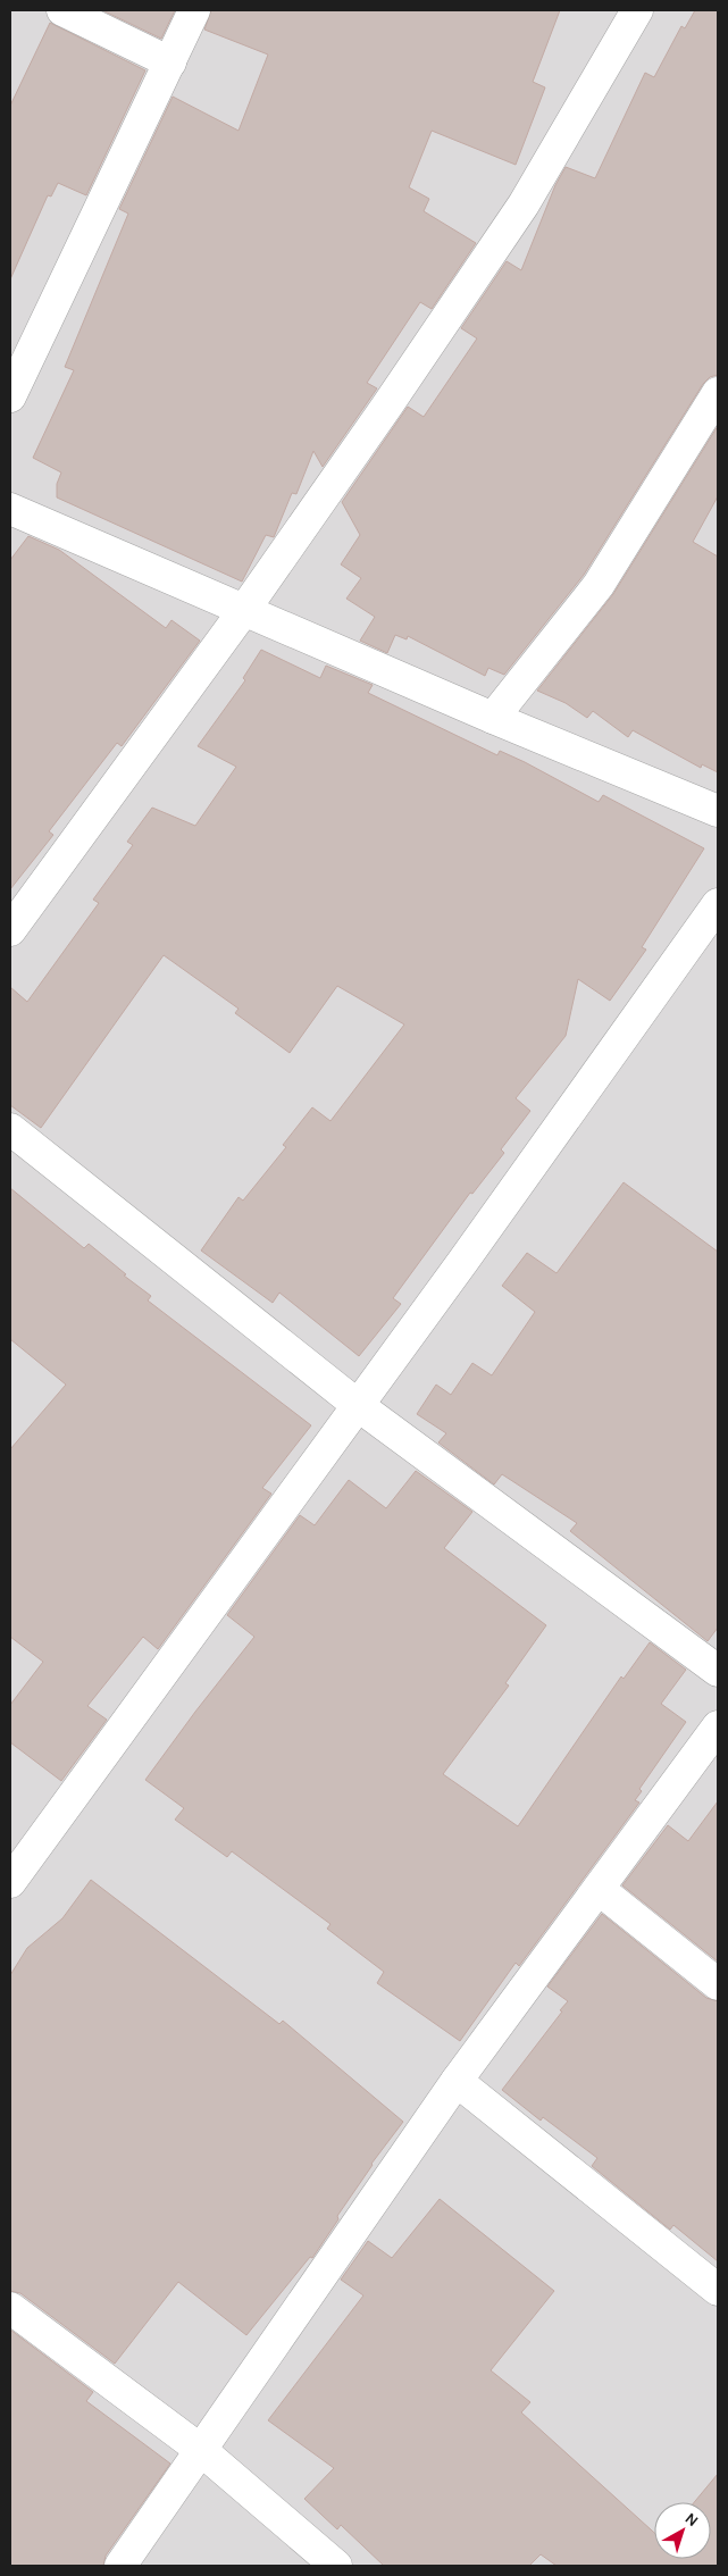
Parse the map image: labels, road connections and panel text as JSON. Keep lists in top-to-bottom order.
{
  "north": "top right"
}
